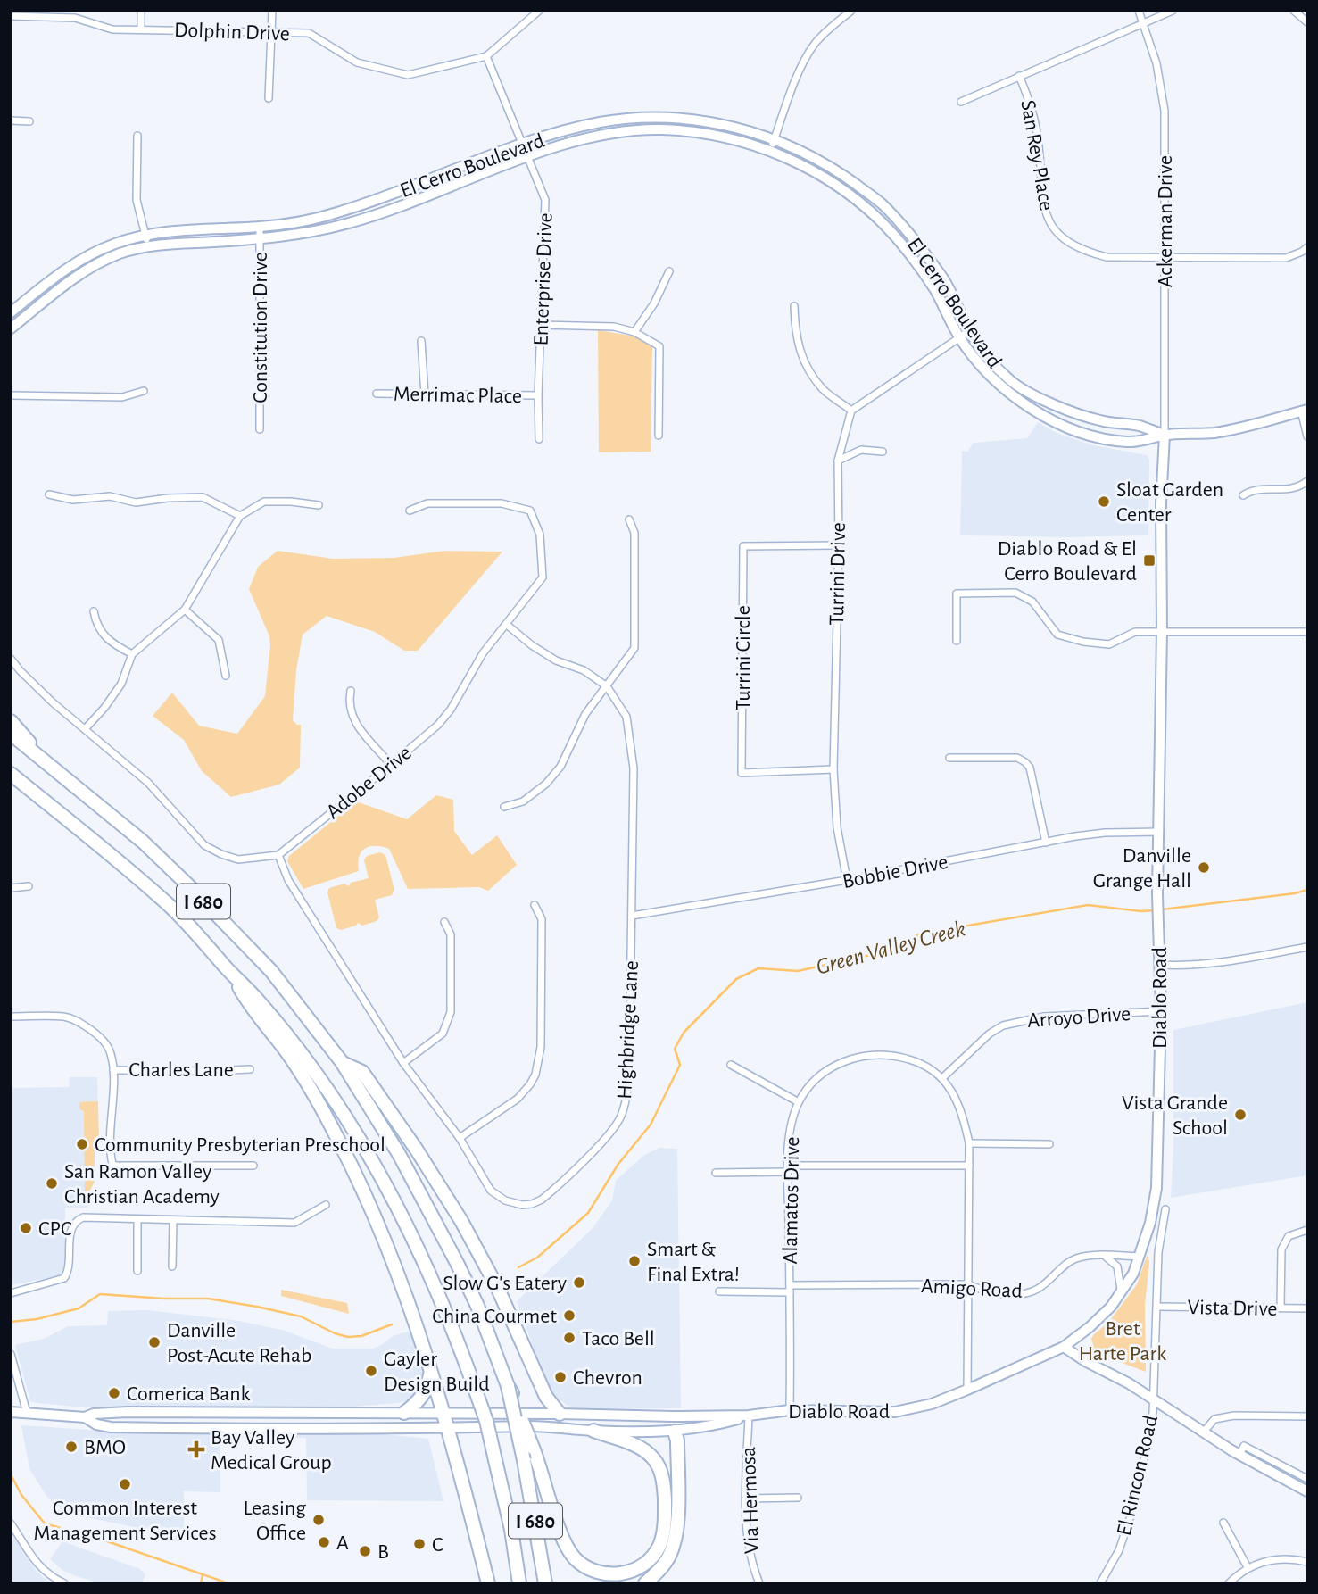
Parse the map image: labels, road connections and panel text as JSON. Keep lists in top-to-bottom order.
{
  "streets": {
    "highway": ["I 680"],
    "street": [
      "Dolphin Drive",
      "San Rey Place",
      "El Cerro Boulevard",
      "Ackerman Drive",
      "Enterprise Drive",
      "Constitution Drive",
      "Merrimac Place",
      "Turrini Drive",
      "Turrini Circle",
      "Adobe Drive",
      "Bobbie Drive",
      "Diablo Road",
      "Arroyo Drive",
      "Highbridge Lane",
      "Charles Lane",
      "Alamatos Drive",
      "Amigo Road",
      "Vista Drive",
      "El Rincon Road",
      "Via Hermosa"
    ]
  },
  "crossings": [
    ["Dolphin Drive", "Enterprise Drive"],
    ["San Rey Place", "Ackerman Drive"],
    ["El Cerro Boulevard", "Ackerman Drive"],
    ["El Cerro Boulevard", "Enterprise Drive"],
    ["El Cerro Boulevard", "Constitution Drive"],
    ["El Cerro Boulevard", "Diablo Road"],
    ["Ackerman Drive", "Diablo Road"],
    ["Enterprise Drive", "Merrimac Place"],
    ["Turrini Drive", "Turrini Circle"],
    ["Turrini Drive", "Bobbie Drive"],
    ["Adobe Drive", "Highbridge Lane"],
    ["Bobbie Drive", "Diablo Road"],
    ["Bobbie Drive", "Highbridge Lane"],
    ["Diablo Road", "Arroyo Drive"],
    ["Diablo Road", "Alamatos Drive"],
    ["Diablo Road", "Amigo Road"],
    ["Diablo Road", "Via Hermosa"],
    ["Arroyo Drive", "Alamatos Drive"],
    ["Alamatos Drive", "Amigo Road"],
    ["Vista Drive", "El Rincon Road"]
  ],
  "water": ["Green Valley Creek"],
  "parks": ["Bret Harte Park"],
  "places": {
    "other": [
      "Sloat Garden Center",
      "Danville Grange Hall",
      "Vista Grande School",
      "Community Presbyterian Preschool",
      "San Ramon Valley Christian Academy",
      "CPC",
      "Smart & Final Extra!",
      "Slow G's Eatery",
      "China Courmet",
      "Taco Bell",
      "Danville Post-Acute Rehab",
      "Gayler Design Build",
      "Chevron",
      "Comerica Bank",
      "BMO",
      "Common Interest Management Services",
      "Leasing Office",
      "A",
      "C",
      "B"
    ],
    "transit": ["Diablo Road & El Cerro Boulevard"],
    "health": ["Bay Valley Medical Group"]
  }
}
